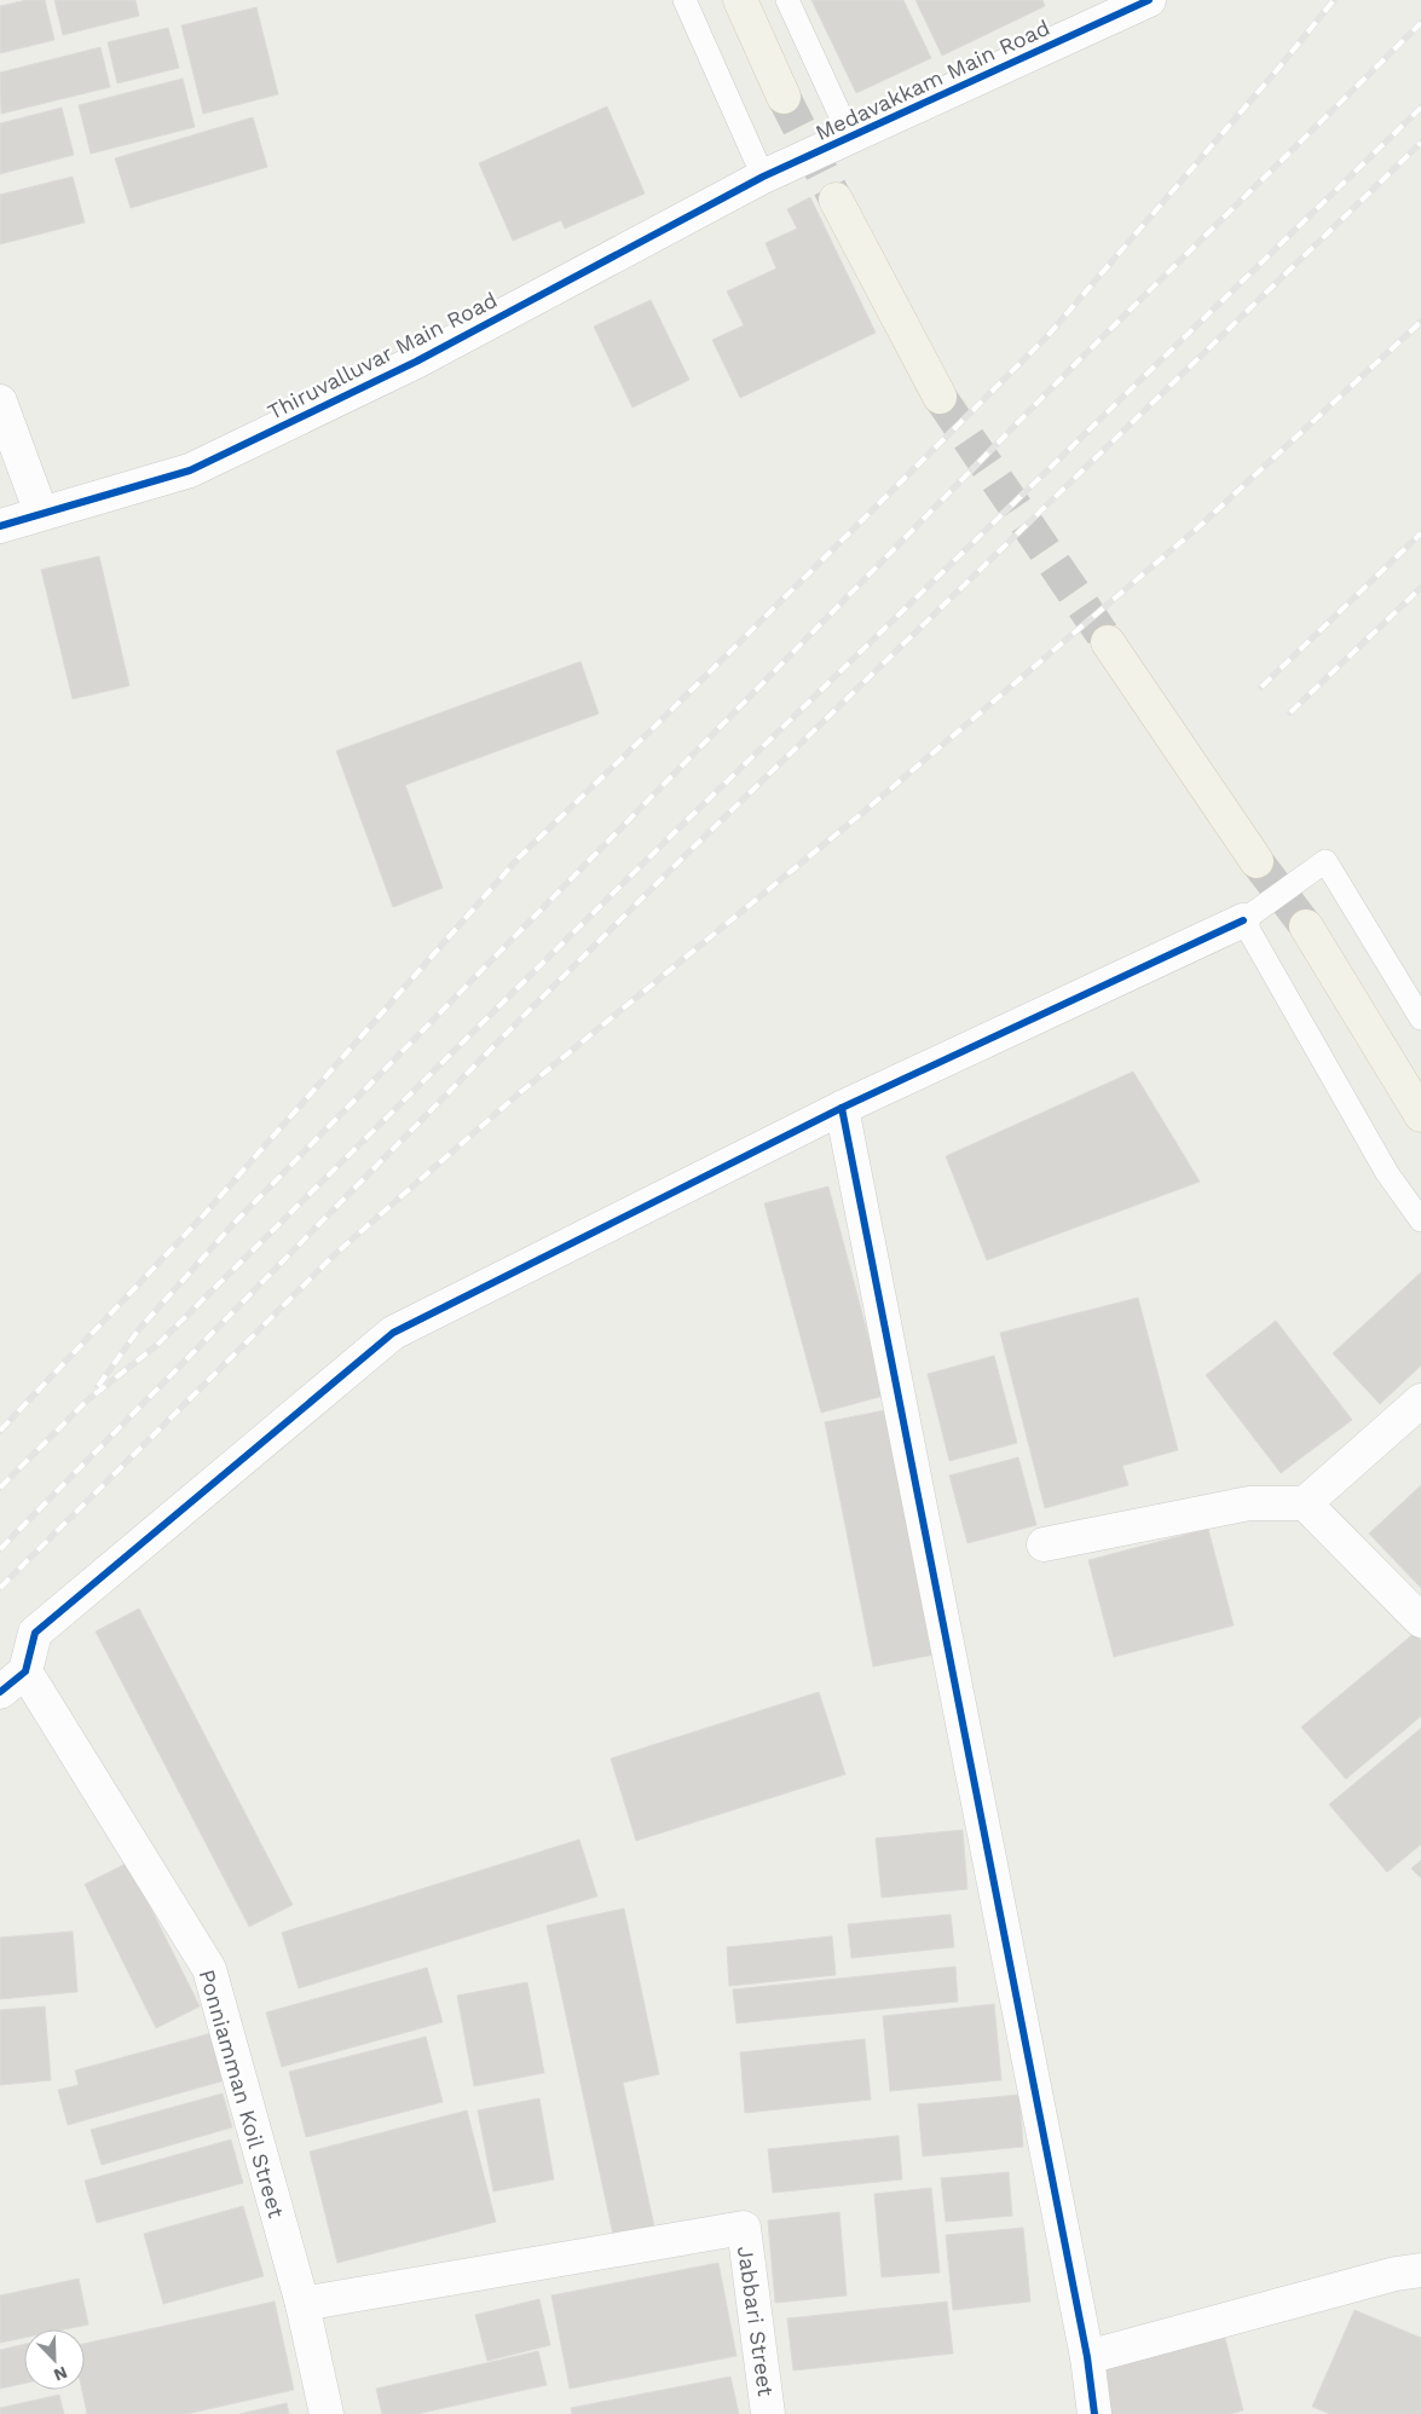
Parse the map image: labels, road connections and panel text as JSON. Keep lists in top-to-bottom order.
{
  "streets": {
    "street": [
      "Medavakkam Main Road",
      "Thiruvalluvar Main Road",
      "Ponniamman Koil Street",
      "Jabbari Street"
    ]
  },
  "crossings": [
    ["Medavakkam Main Road", "Thiruvalluvar Main Road"],
    ["Ponniamman Koil Street", "Jabbari Street"]
  ],
  "north": "bottom right"
}
